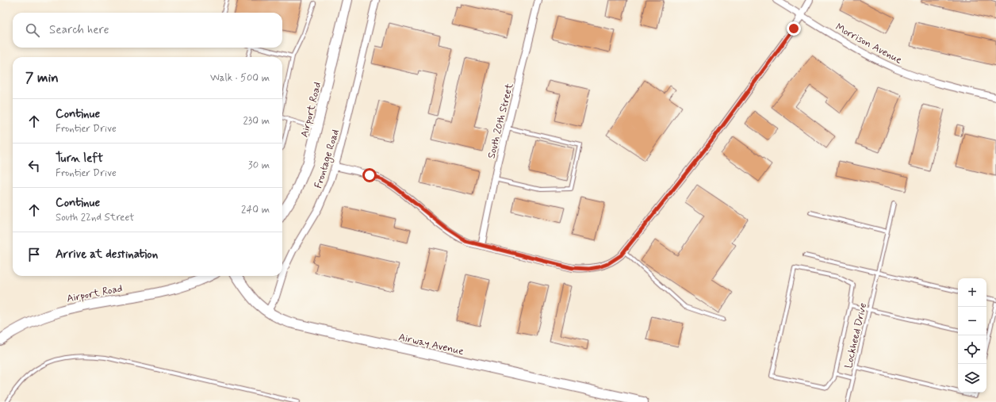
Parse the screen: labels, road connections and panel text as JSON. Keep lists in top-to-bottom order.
{
  "streets": {
    "main road": ["Airport Road", "Airway Avenue"],
    "street": ["Morrison Avenue", "South 20th Street", "Frontage Road"],
    "lane": ["Lockheed Drive"]
  },
  "crossings": [
    ["Frontage Road", "Airway Avenue"]
  ],
  "page": {
    "search": "Search here",
    "heading": ["7 min", "Walk · 500 m"],
    "list": [
      ["Continue", "Frontier Drive", "230 m"],
      ["Turn left", "Frontier Drive", "30 m"],
      ["Continue", "South 22nd Street", "240 m"],
      "Arrive at destination"
    ],
    "map_buttons": ["+", "−"]
  }
}
